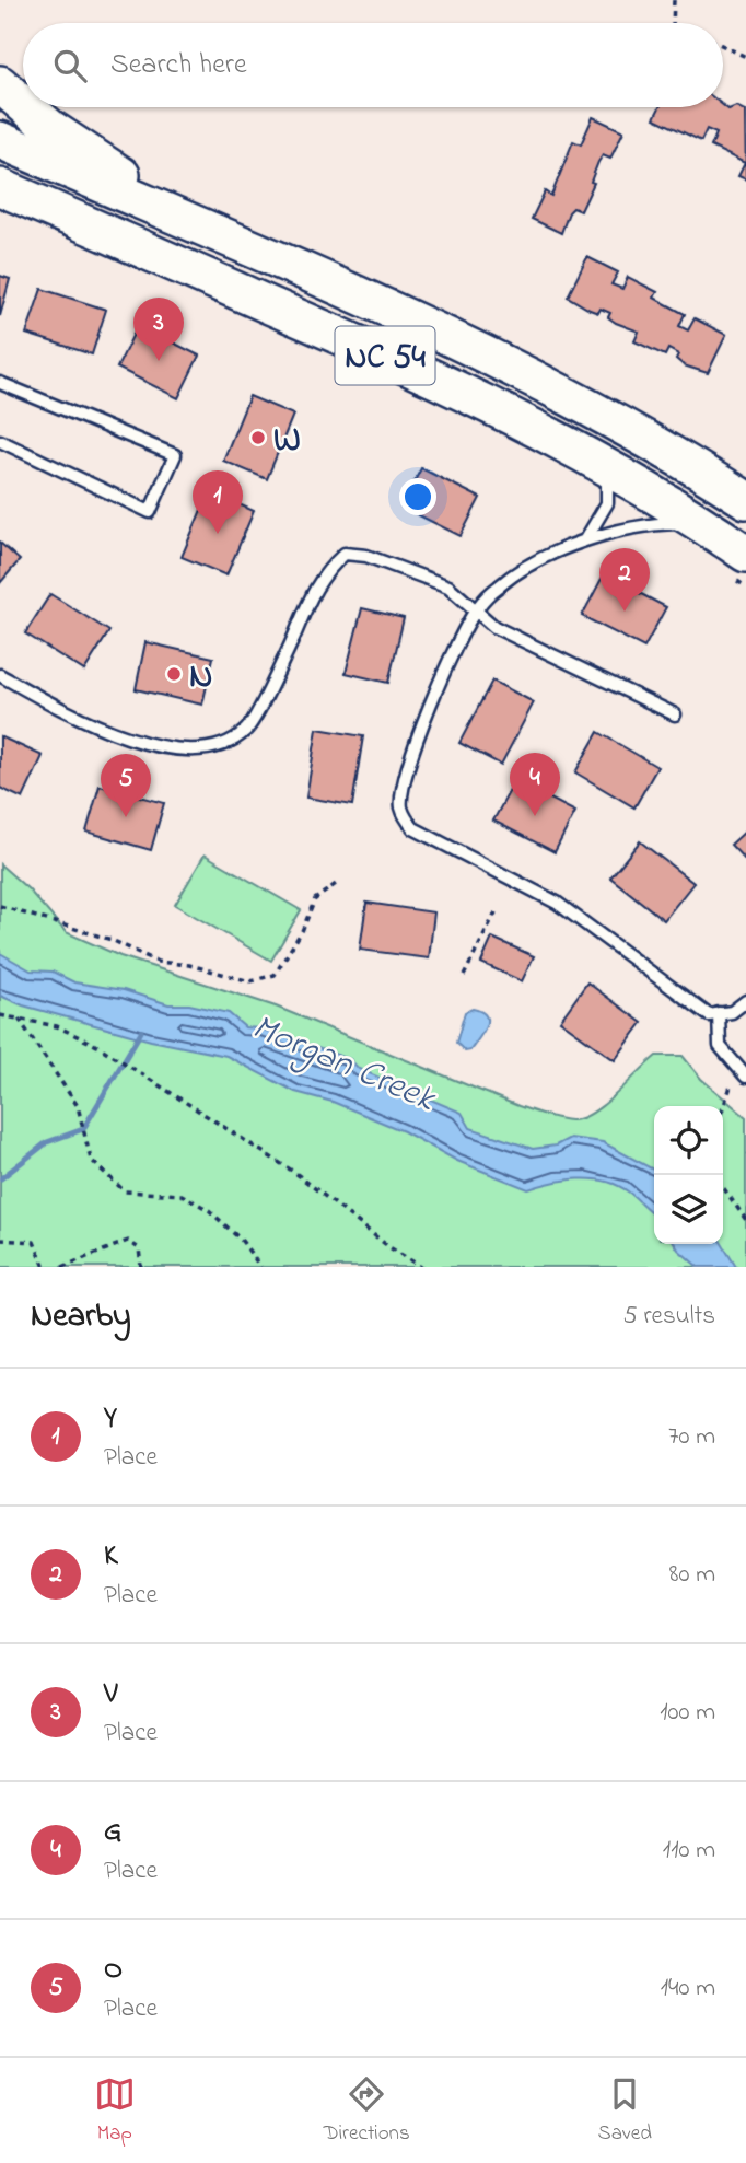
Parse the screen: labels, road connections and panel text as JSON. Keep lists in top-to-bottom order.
{
  "streets": {
    "highway": ["NC 54"]
  },
  "water": ["Morgan Creek"],
  "places": ["W", "N"],
  "page": {
    "search": "Search here",
    "pins": [
      "3",
      "1",
      "2",
      "4",
      "5"
    ],
    "heading": ["Nearby", "5 results"],
    "list": [
      {
        "mark": "1",
        "name": "Y",
        "note": "Place",
        "value": "70 m"
      },
      {
        "mark": "2",
        "name": "K",
        "note": "Place",
        "value": "80 m"
      },
      {
        "mark": "3",
        "name": "V",
        "note": "Place",
        "value": "100 m"
      },
      {
        "mark": "4",
        "name": "G",
        "note": "Place",
        "value": "110 m"
      },
      {
        "mark": "5",
        "name": "O",
        "note": "Place",
        "value": "140 m"
      }
    ],
    "nav": ["Map", "Directions", "Saved"]
  }
}
